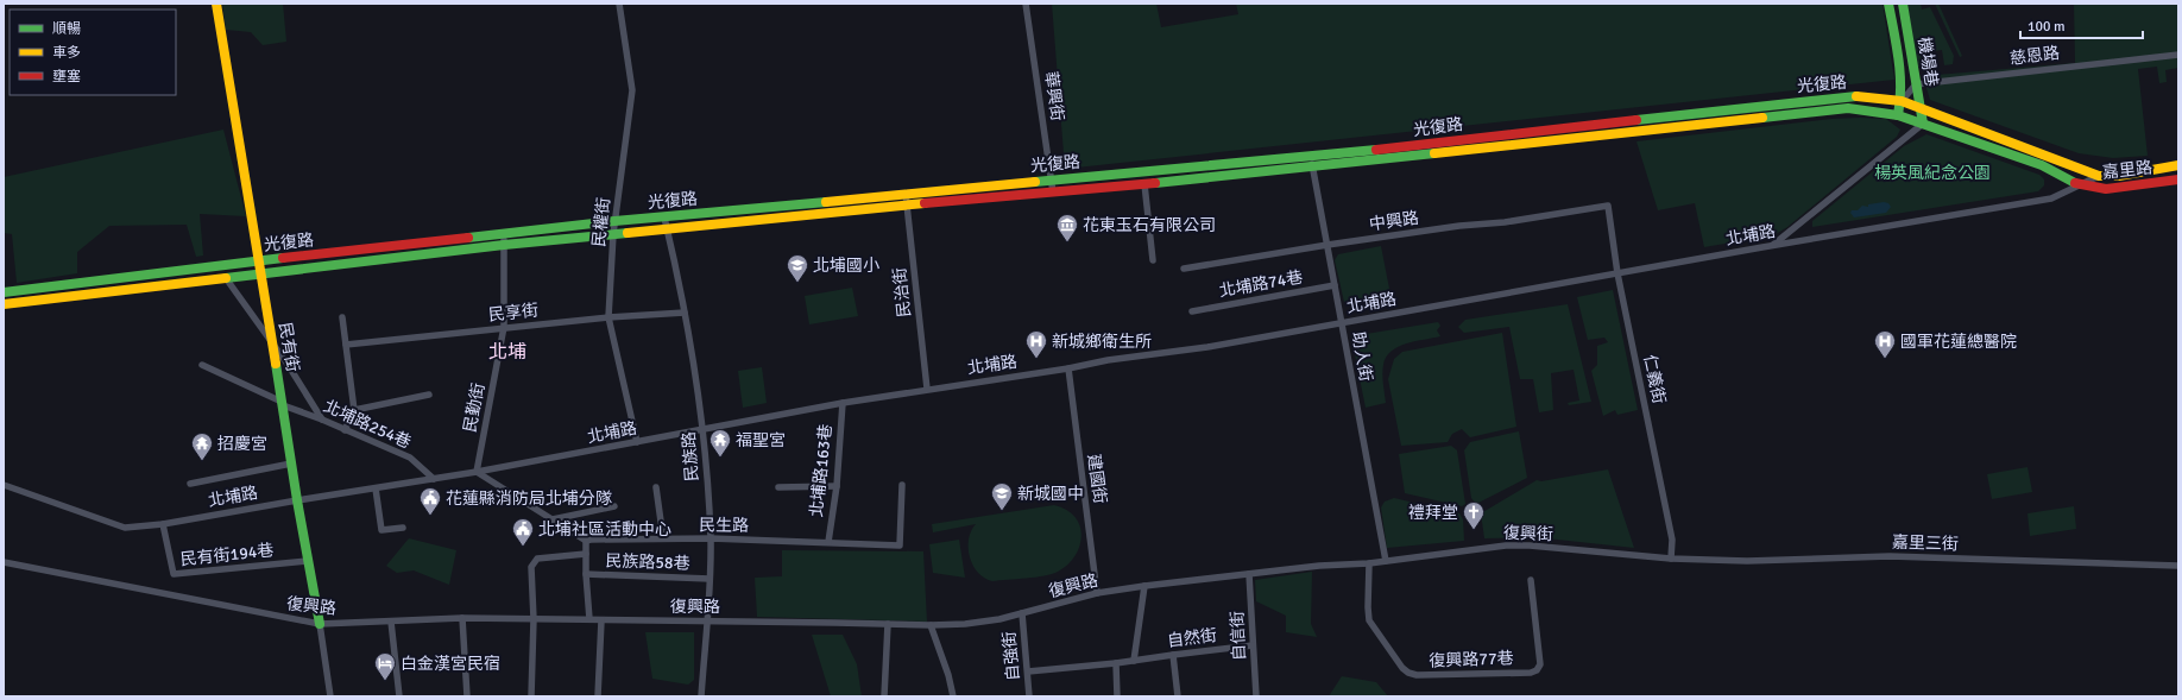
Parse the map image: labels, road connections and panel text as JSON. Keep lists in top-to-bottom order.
{
  "streets": {
    "main road": [
      "機場巷",
      "光復路",
      "嘉里路",
      "民有街"
    ],
    "street": [
      "慈恩路",
      "華興街",
      "中興路",
      "民權街",
      "北埔路",
      "北埔路74巷",
      "民治街",
      "民享街",
      "助人街",
      "仁義街",
      "民勤街",
      "北埔路254巷",
      "民族路",
      "北埔路163巷",
      "建國街",
      "民生路",
      "復興街",
      "嘉里三街",
      "民有街194巷",
      "民族路58巷",
      "復興路",
      "自信街",
      "自然街",
      "自強街",
      "復興路77巷"
    ]
  },
  "crossings": [
    ["慈恩路", "機場巷"],
    ["機場巷", "光復路"],
    ["光復路", "華興街"],
    ["光復路", "嘉里路"],
    ["光復路", "民權街"],
    ["光復路", "北埔路"],
    ["光復路", "民治街"],
    ["光復路", "民有街"],
    ["光復路", "助人街"],
    ["光復路", "民勤街"],
    ["光復路", "民族路"],
    ["嘉里路", "北埔路"],
    ["中興路", "助人街"],
    ["中興路", "仁義街"],
    ["民權街", "北埔路"],
    ["民權街", "民享街"],
    ["北埔路", "民治街"],
    ["北埔路", "民有街"],
    ["北埔路", "助人街"],
    ["北埔路", "仁義街"],
    ["北埔路", "民勤街"],
    ["北埔路", "北埔路254巷"],
    ["北埔路", "民族路"],
    ["北埔路", "北埔路163巷"],
    ["北埔路", "建國街"],
    ["北埔路", "民有街194巷"],
    ["北埔路74巷", "助人街"],
    ["民享街", "民勤街"],
    ["民享街", "民族路"],
    ["民有街", "北埔路254巷"],
    ["民有街", "民有街194巷"],
    ["民有街", "復興路"],
    ["助人街", "復興街"],
    ["助人街", "復興路"],
    ["仁義街", "復興街"],
    ["仁義街", "嘉里三街"],
    ["民族路", "民生路"],
    ["民族路", "民族路58巷"],
    ["民族路", "復興路"],
    ["北埔路163巷", "民生路"],
    ["建國街", "復興路"],
    ["復興街", "嘉里三街"],
    ["復興街", "復興路"],
    ["復興路", "自信街"],
    ["復興路", "自強街"],
    ["復興路", "復興路77巷"],
    ["自信街", "自然街"],
    ["自然街", "自強街"]
  ],
  "districts": ["北埔"],
  "parks": ["楊英風紀念公園"],
  "places": {
    "museum": ["花東玉石有限公司"],
    "school or university": ["北埔國小", "新城國中"],
    "hospital": ["新城鄉衛生所", "國軍花蓮總醫院"],
    "temple": ["福聖宮", "招慶宮"],
    "public building": ["花蓮縣消防局北埔分隊", "北埔社區活動中心"],
    "church": ["禮拜堂"],
    "hotel": ["白金漢宮民宿"]
  },
  "legend": ["順暢", "車多", "壅塞"],
  "scale_bar": "100 m"
}
